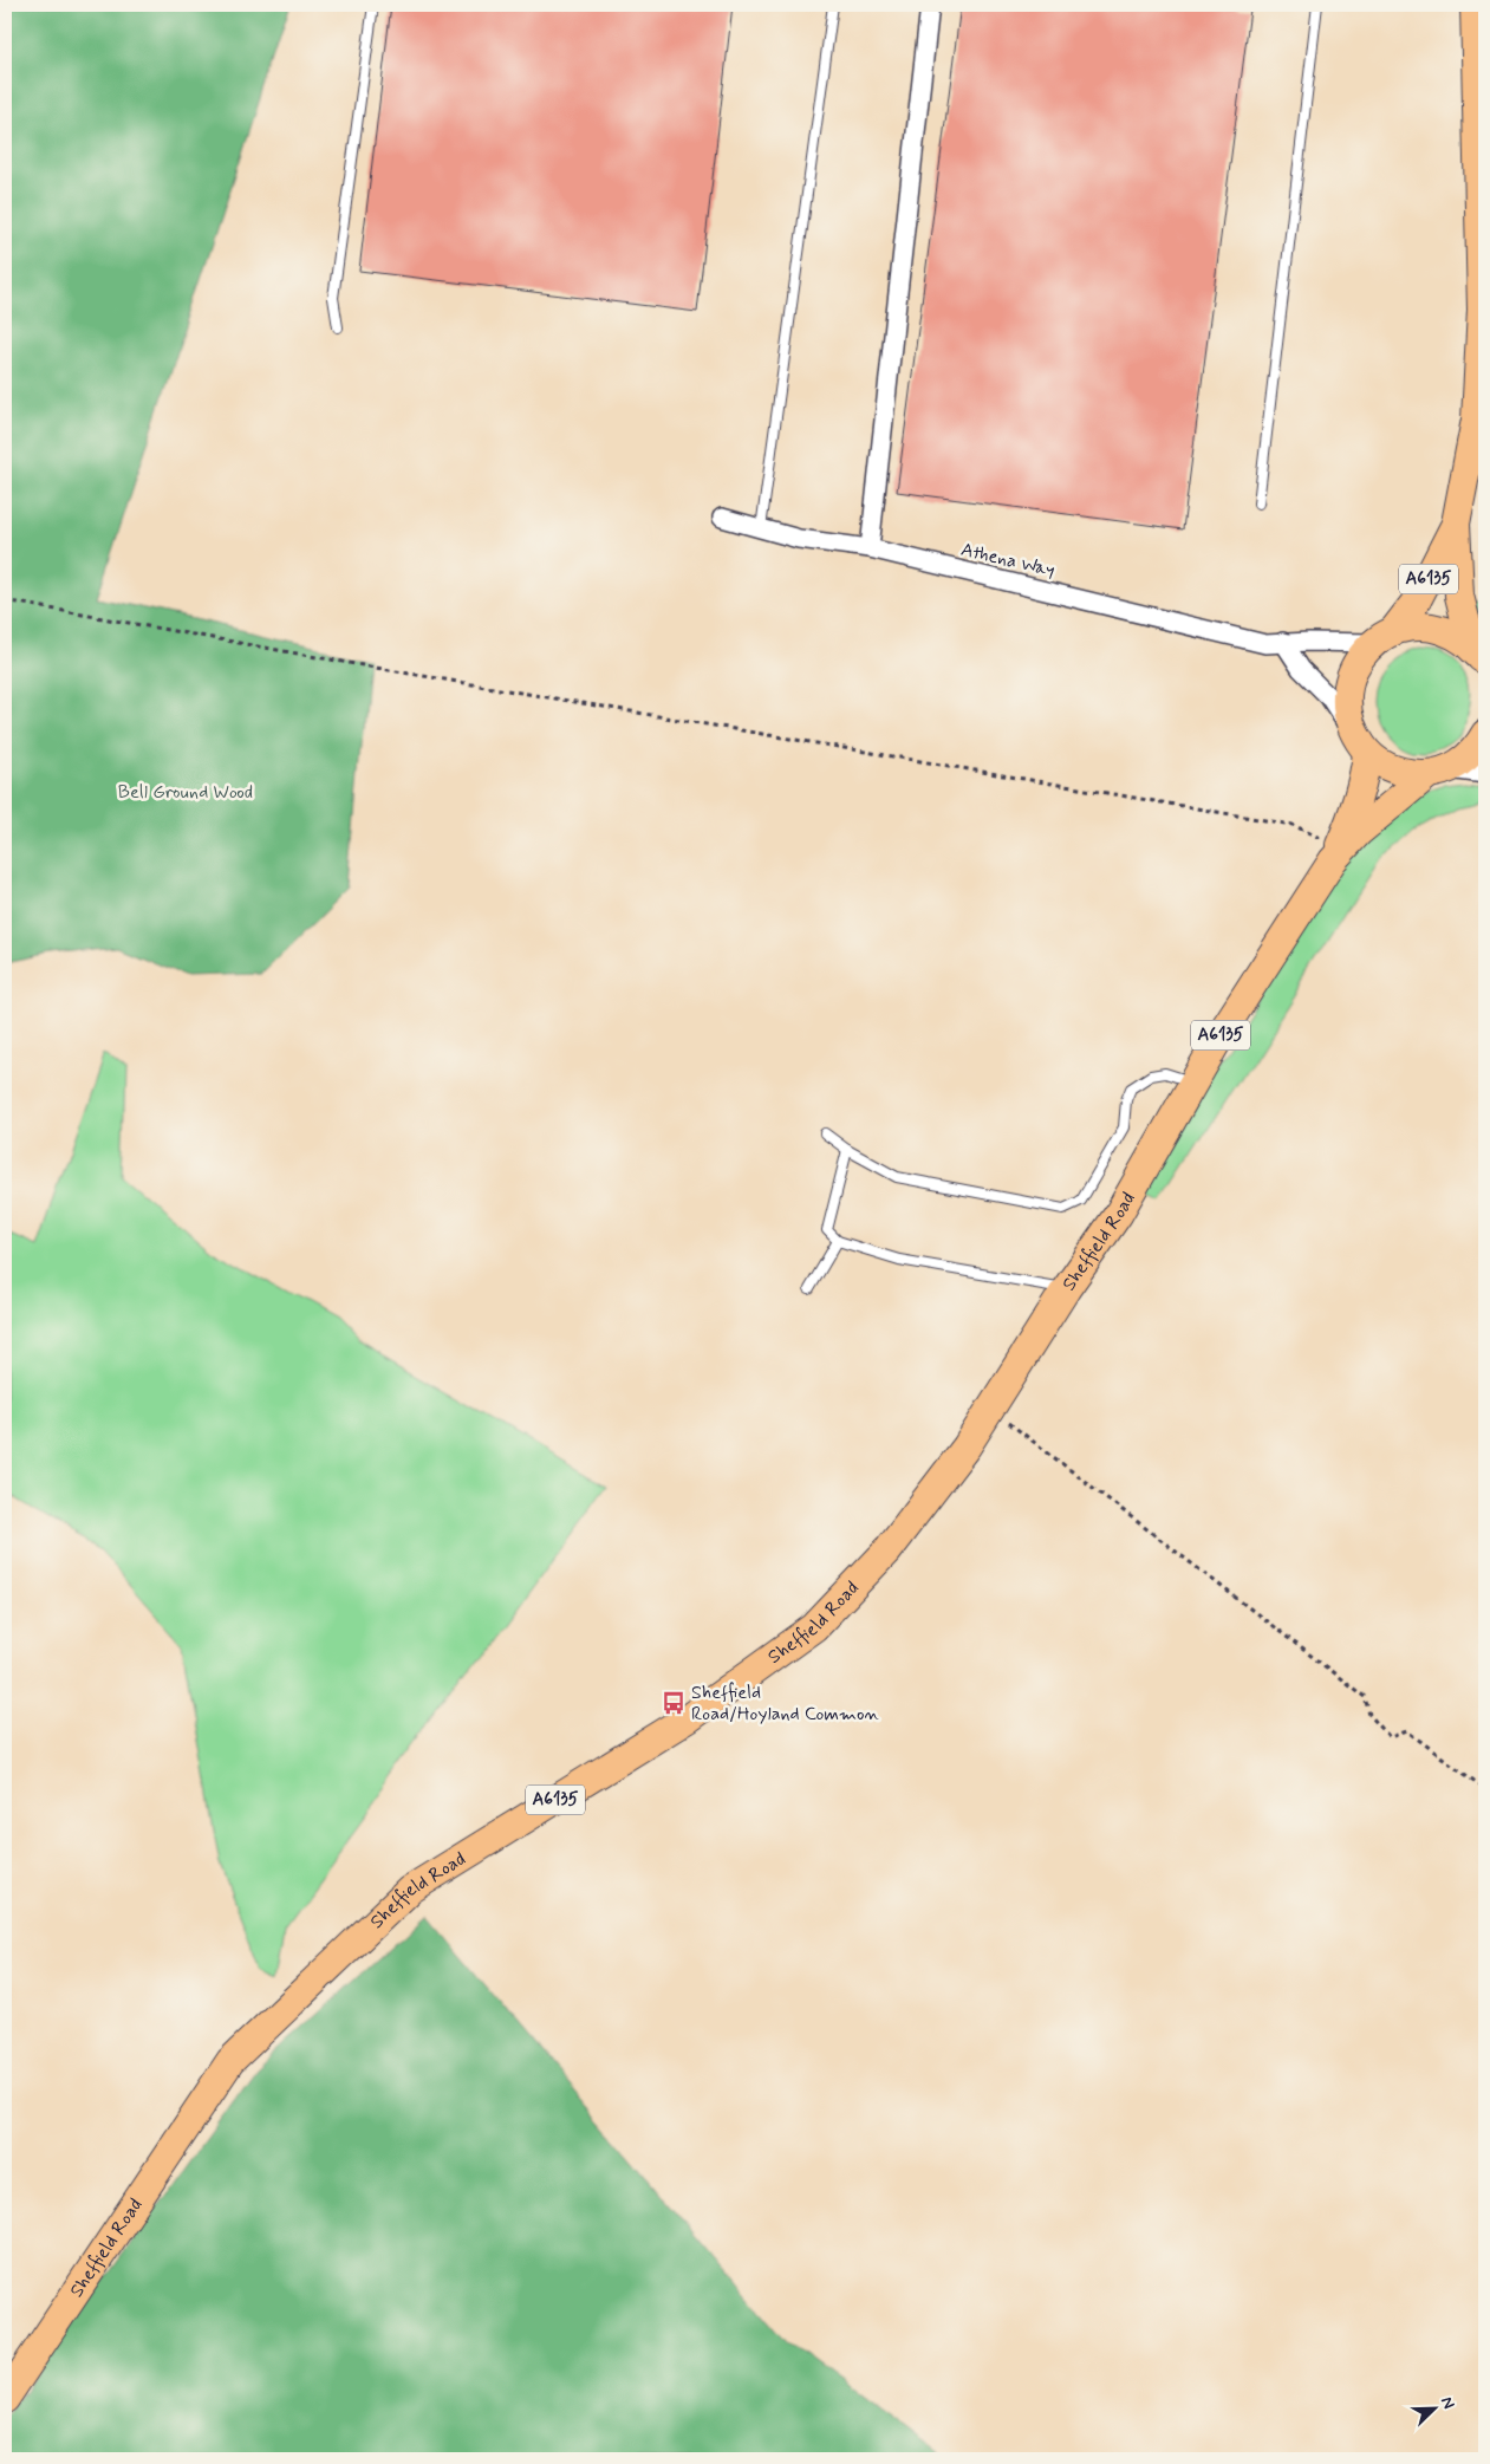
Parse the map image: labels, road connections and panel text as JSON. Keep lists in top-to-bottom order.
{
  "streets": {
    "main road": ["A6135", "Sheffield Road"],
    "street": ["Athena Way"]
  },
  "crossings": [
    ["Athena Way", "A6135"],
    ["A6135", "Sheffield Road"]
  ],
  "parks": ["Bell Ground Wood"],
  "places": {
    "bus stop": ["Sheffield Road/Hoyland Common"]
  },
  "north": "top right"
}
